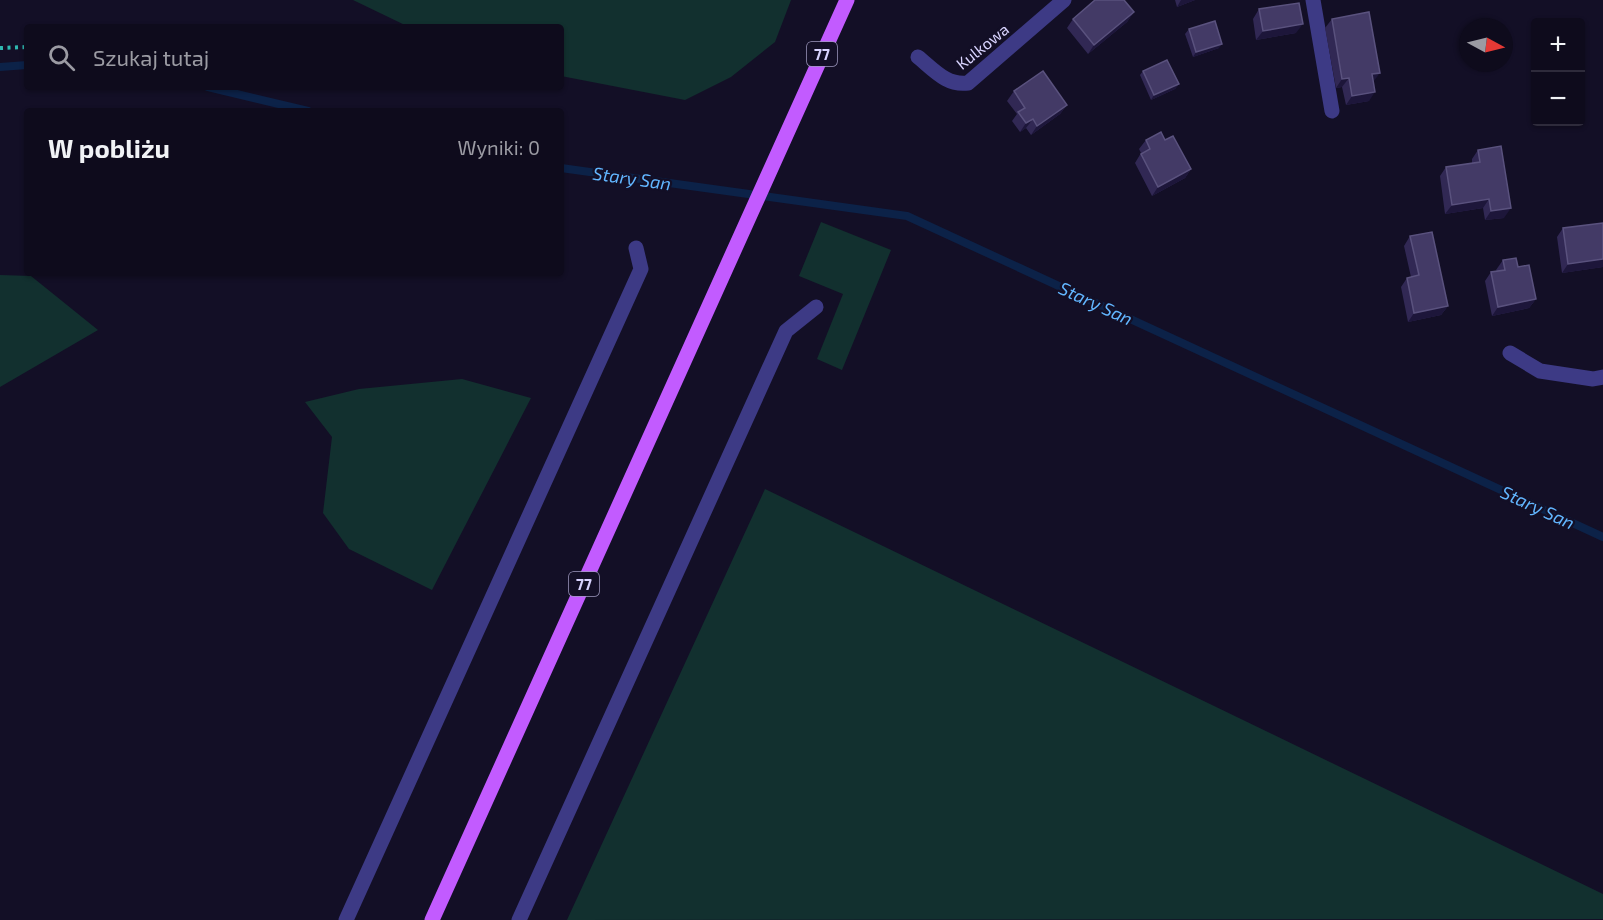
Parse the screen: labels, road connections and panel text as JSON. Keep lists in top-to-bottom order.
{
  "streets": {
    "main road": ["77"],
    "street": ["Kulkowa"]
  },
  "water": ["Stary San"],
  "north": "right",
  "page": {
    "map_buttons": ["+", "−"],
    "search": "Szukaj tutaj",
    "heading": ["W pobliżu", "Wyniki: 0"]
  }
}
